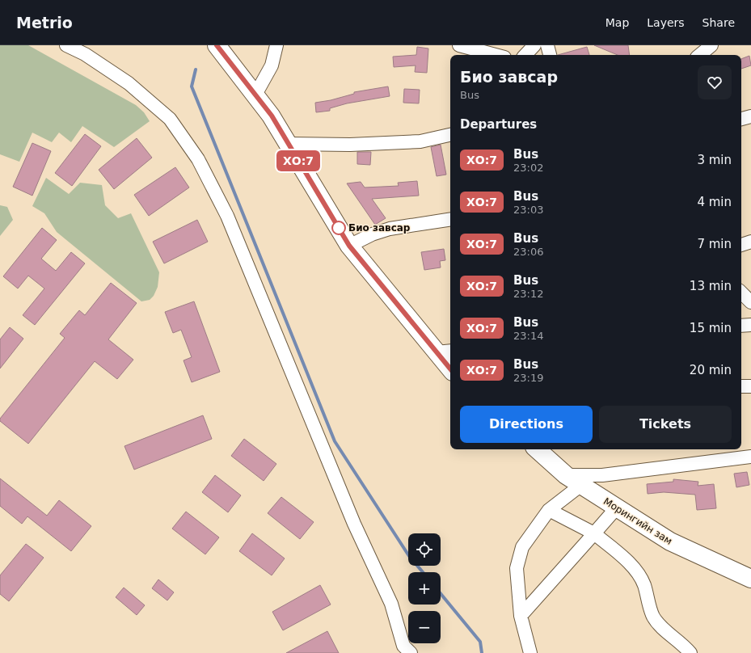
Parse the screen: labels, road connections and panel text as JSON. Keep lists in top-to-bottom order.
{
  "streets": {
    "main road": ["Морингийн зам"]
  },
  "places": ["Био завсар"],
  "lines": ["bus line ХО:7"],
  "page": {
    "header": "Metrio",
    "nav": ["Map", "Layers", "Share"],
    "on_map": "ХО:7",
    "heading": [
      ["Био завсар", "Bus"],
      "Departures"
    ],
    "list": [
      {
        "mark": "ХО:7",
        "name": "Bus",
        "note": "23:02",
        "value": "3 min"
      },
      {
        "mark": "ХО:7",
        "name": "Bus",
        "note": "23:03",
        "value": "4 min"
      },
      {
        "mark": "ХО:7",
        "name": "Bus",
        "note": "23:06",
        "value": "7 min"
      },
      {
        "mark": "ХО:7",
        "name": "Bus",
        "note": "23:12",
        "value": "13 min"
      },
      {
        "mark": "ХО:7",
        "name": "Bus",
        "note": "23:14",
        "value": "15 min"
      },
      {
        "mark": "ХО:7",
        "name": "Bus",
        "note": "23:19",
        "value": "20 min"
      }
    ],
    "buttons": ["Directions", "Tickets"],
    "map_buttons": ["+", "−"]
  }
}
